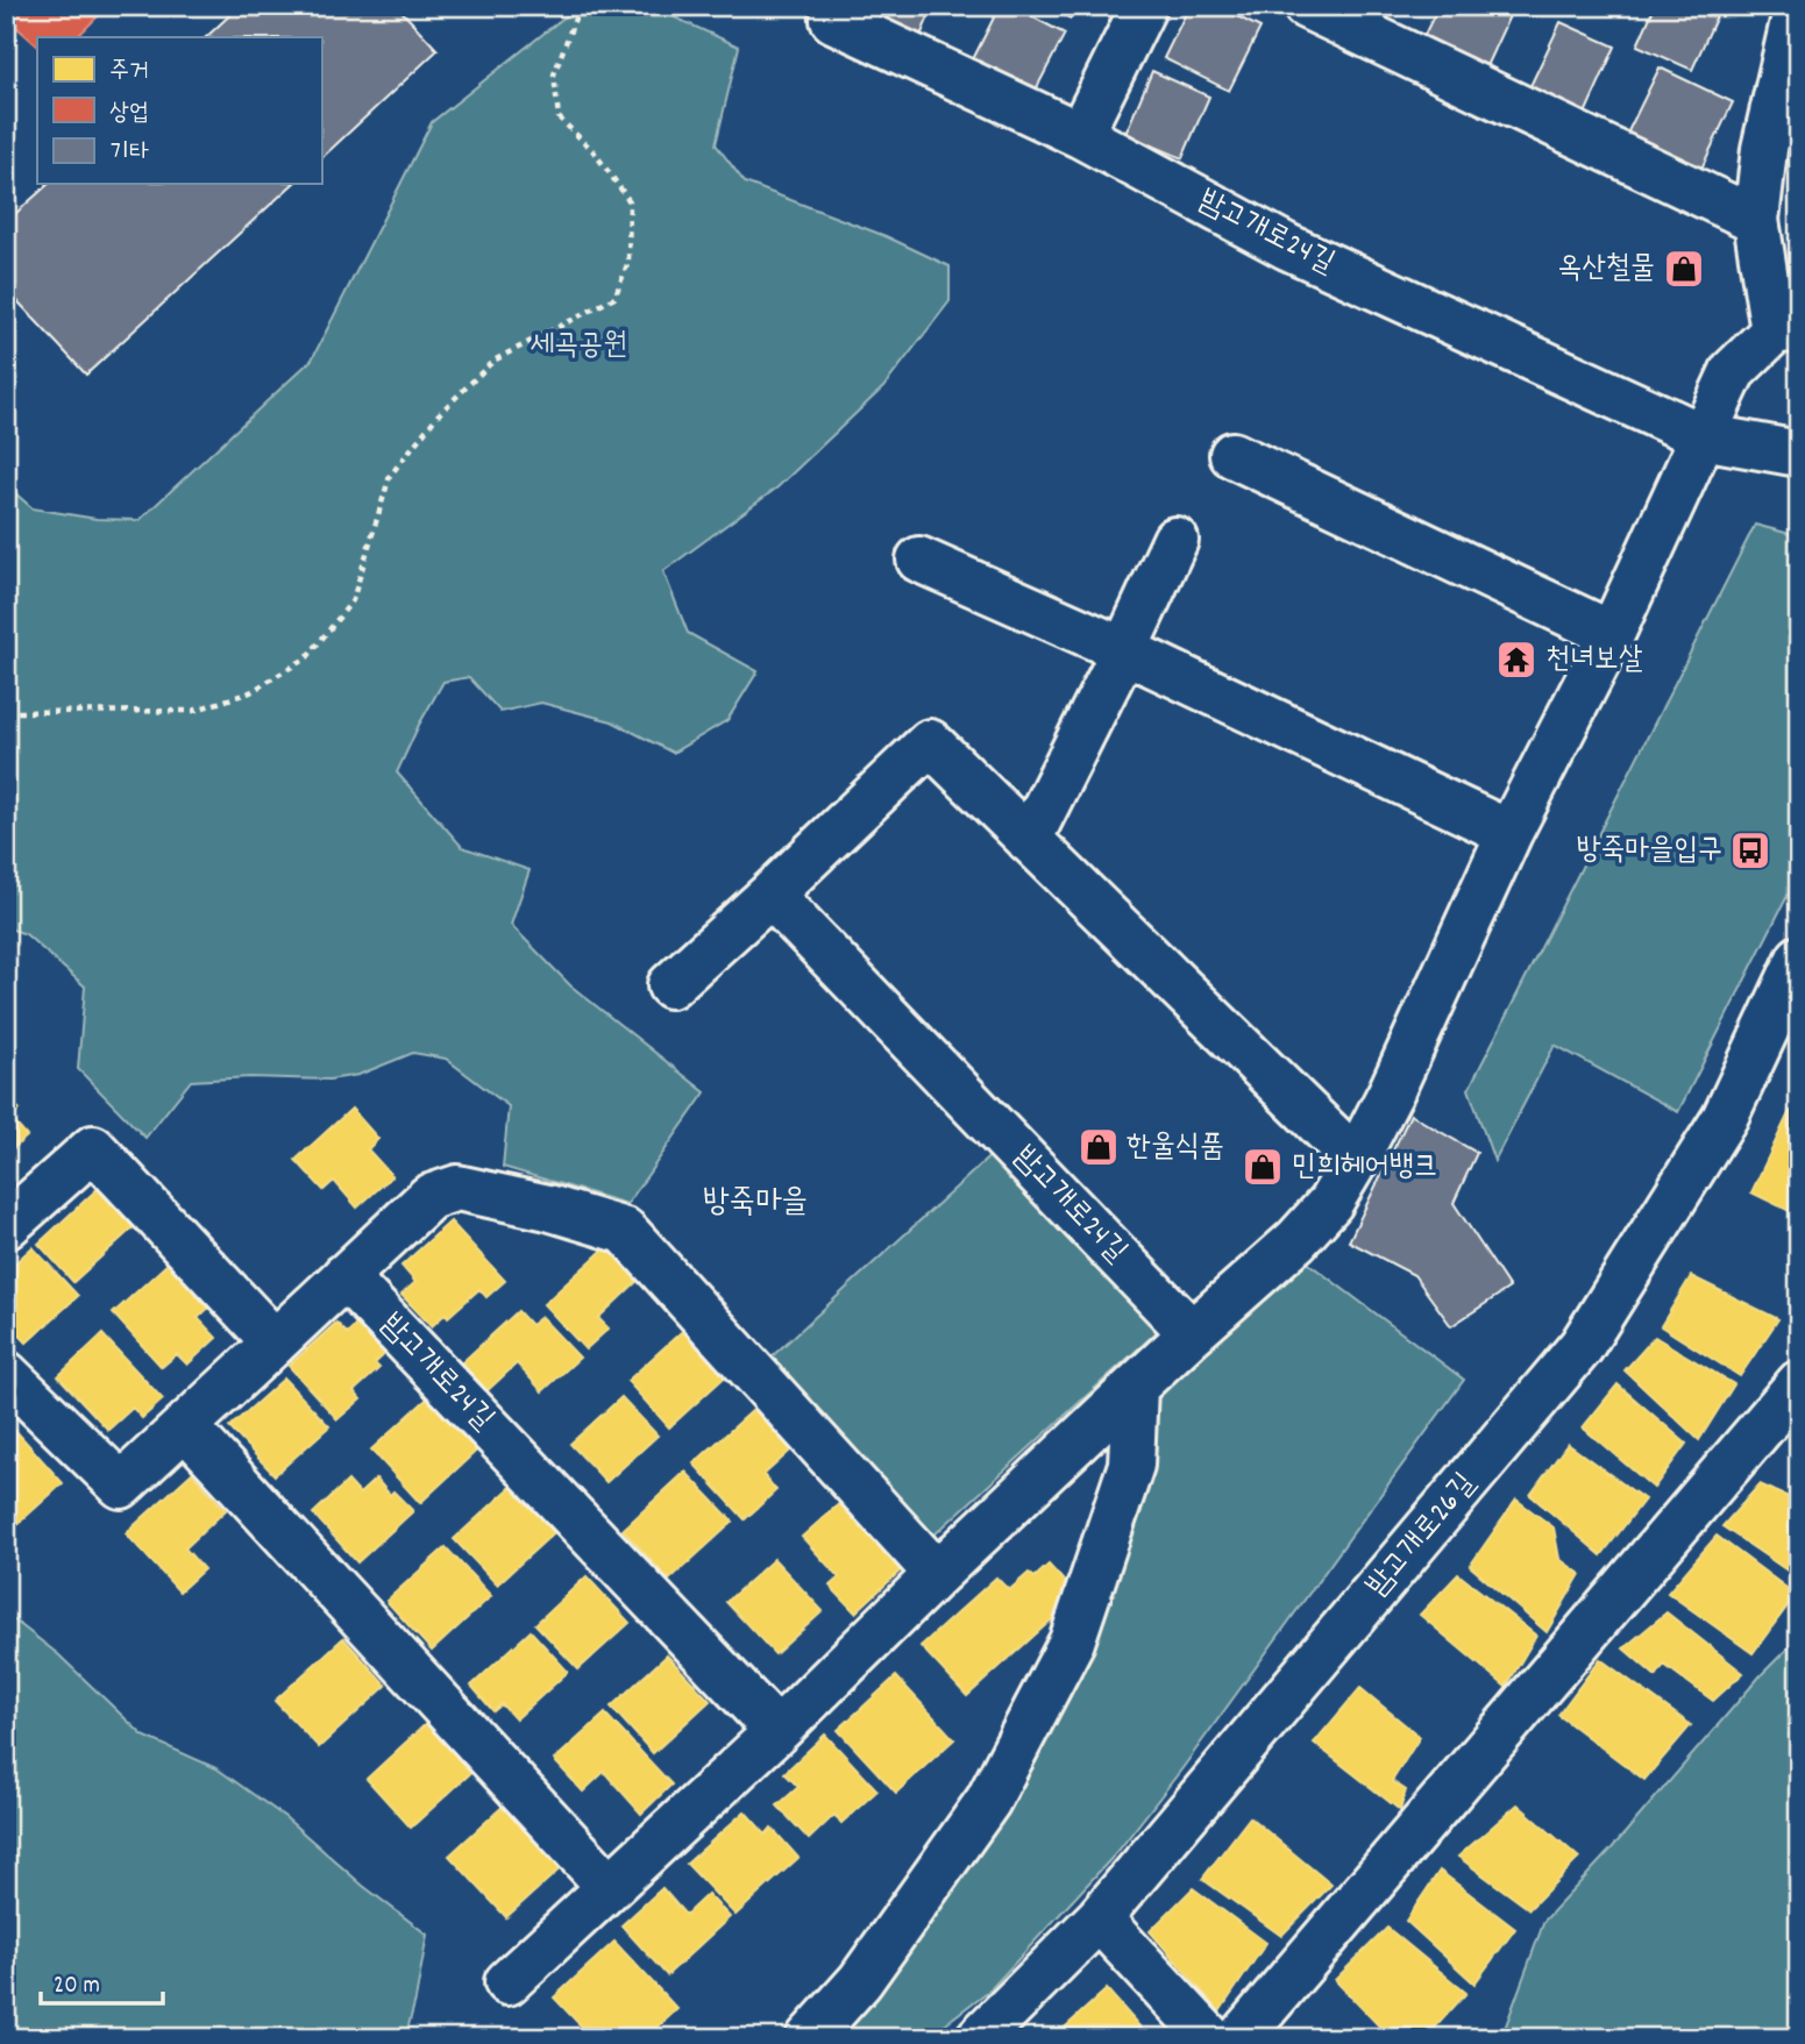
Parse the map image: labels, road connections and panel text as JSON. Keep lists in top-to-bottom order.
{
  "streets": {
    "street": ["밤고개로24길", "밤고개로26길"]
  },
  "districts": ["방죽마을"],
  "parks": ["세곡공원"],
  "places": {
    "shop": ["옥산철물", "한울식품", "민희헤어뱅크"],
    "temple": ["천녀보살"],
    "bus stop": ["방죽마을입구"]
  },
  "legend": ["주거", "상업", "기타"],
  "scale_bar": "20 m"
}
